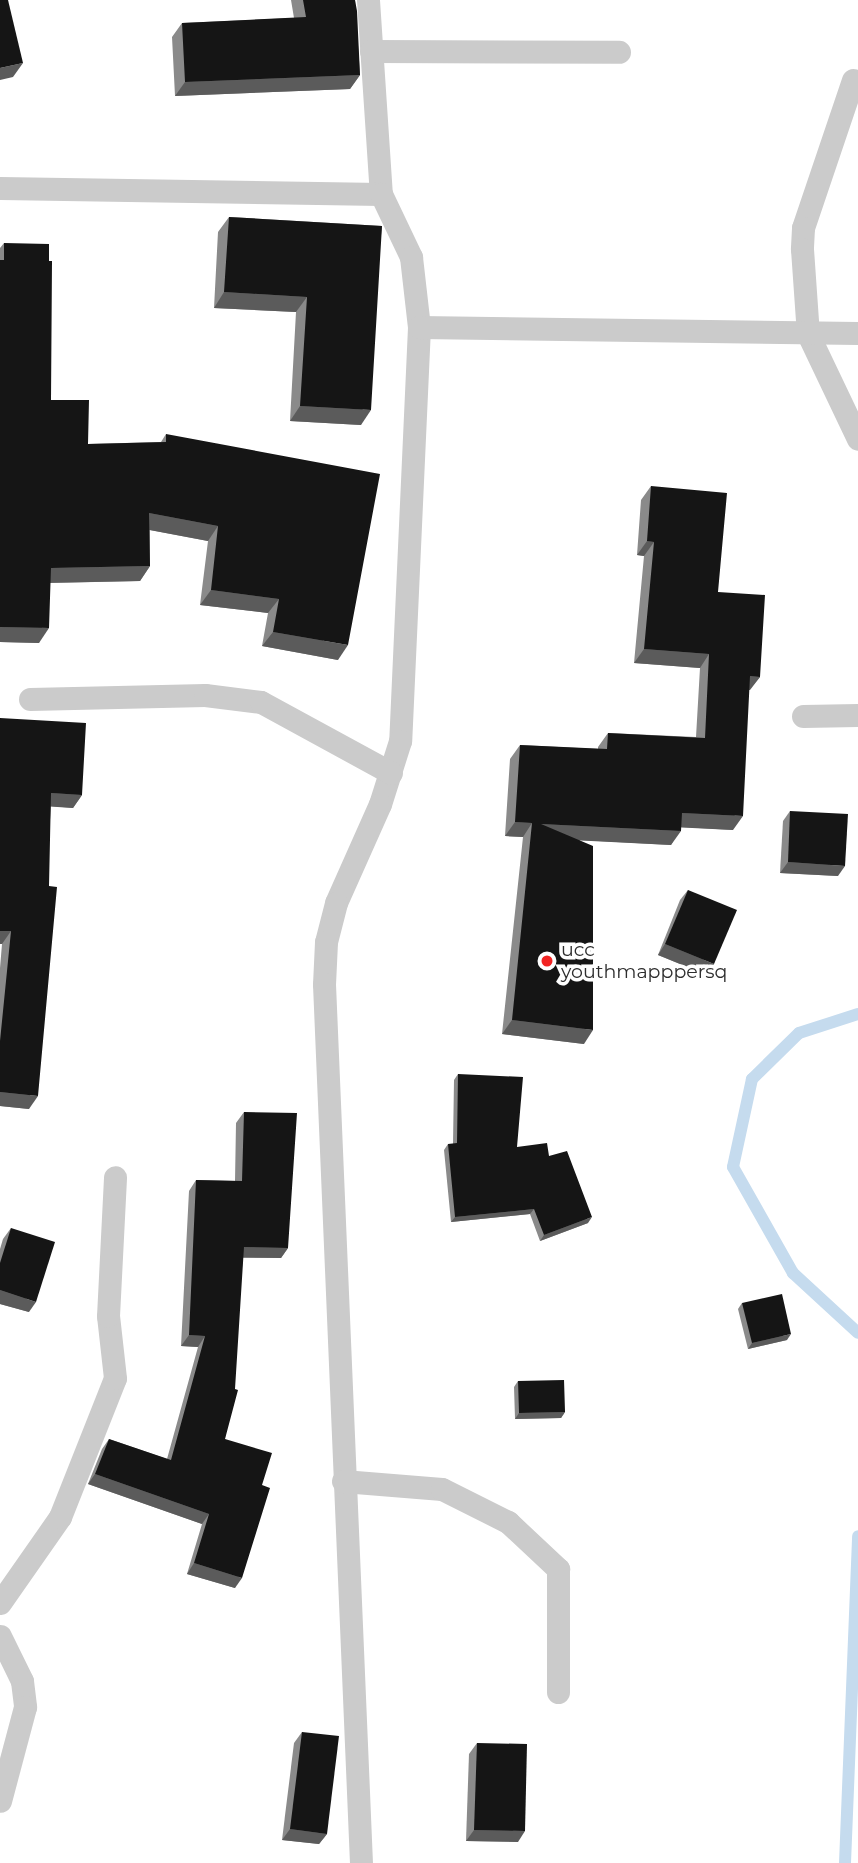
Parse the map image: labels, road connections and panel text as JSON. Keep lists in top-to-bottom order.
{
  "places": ["ucc youthmapppersq"]
}
